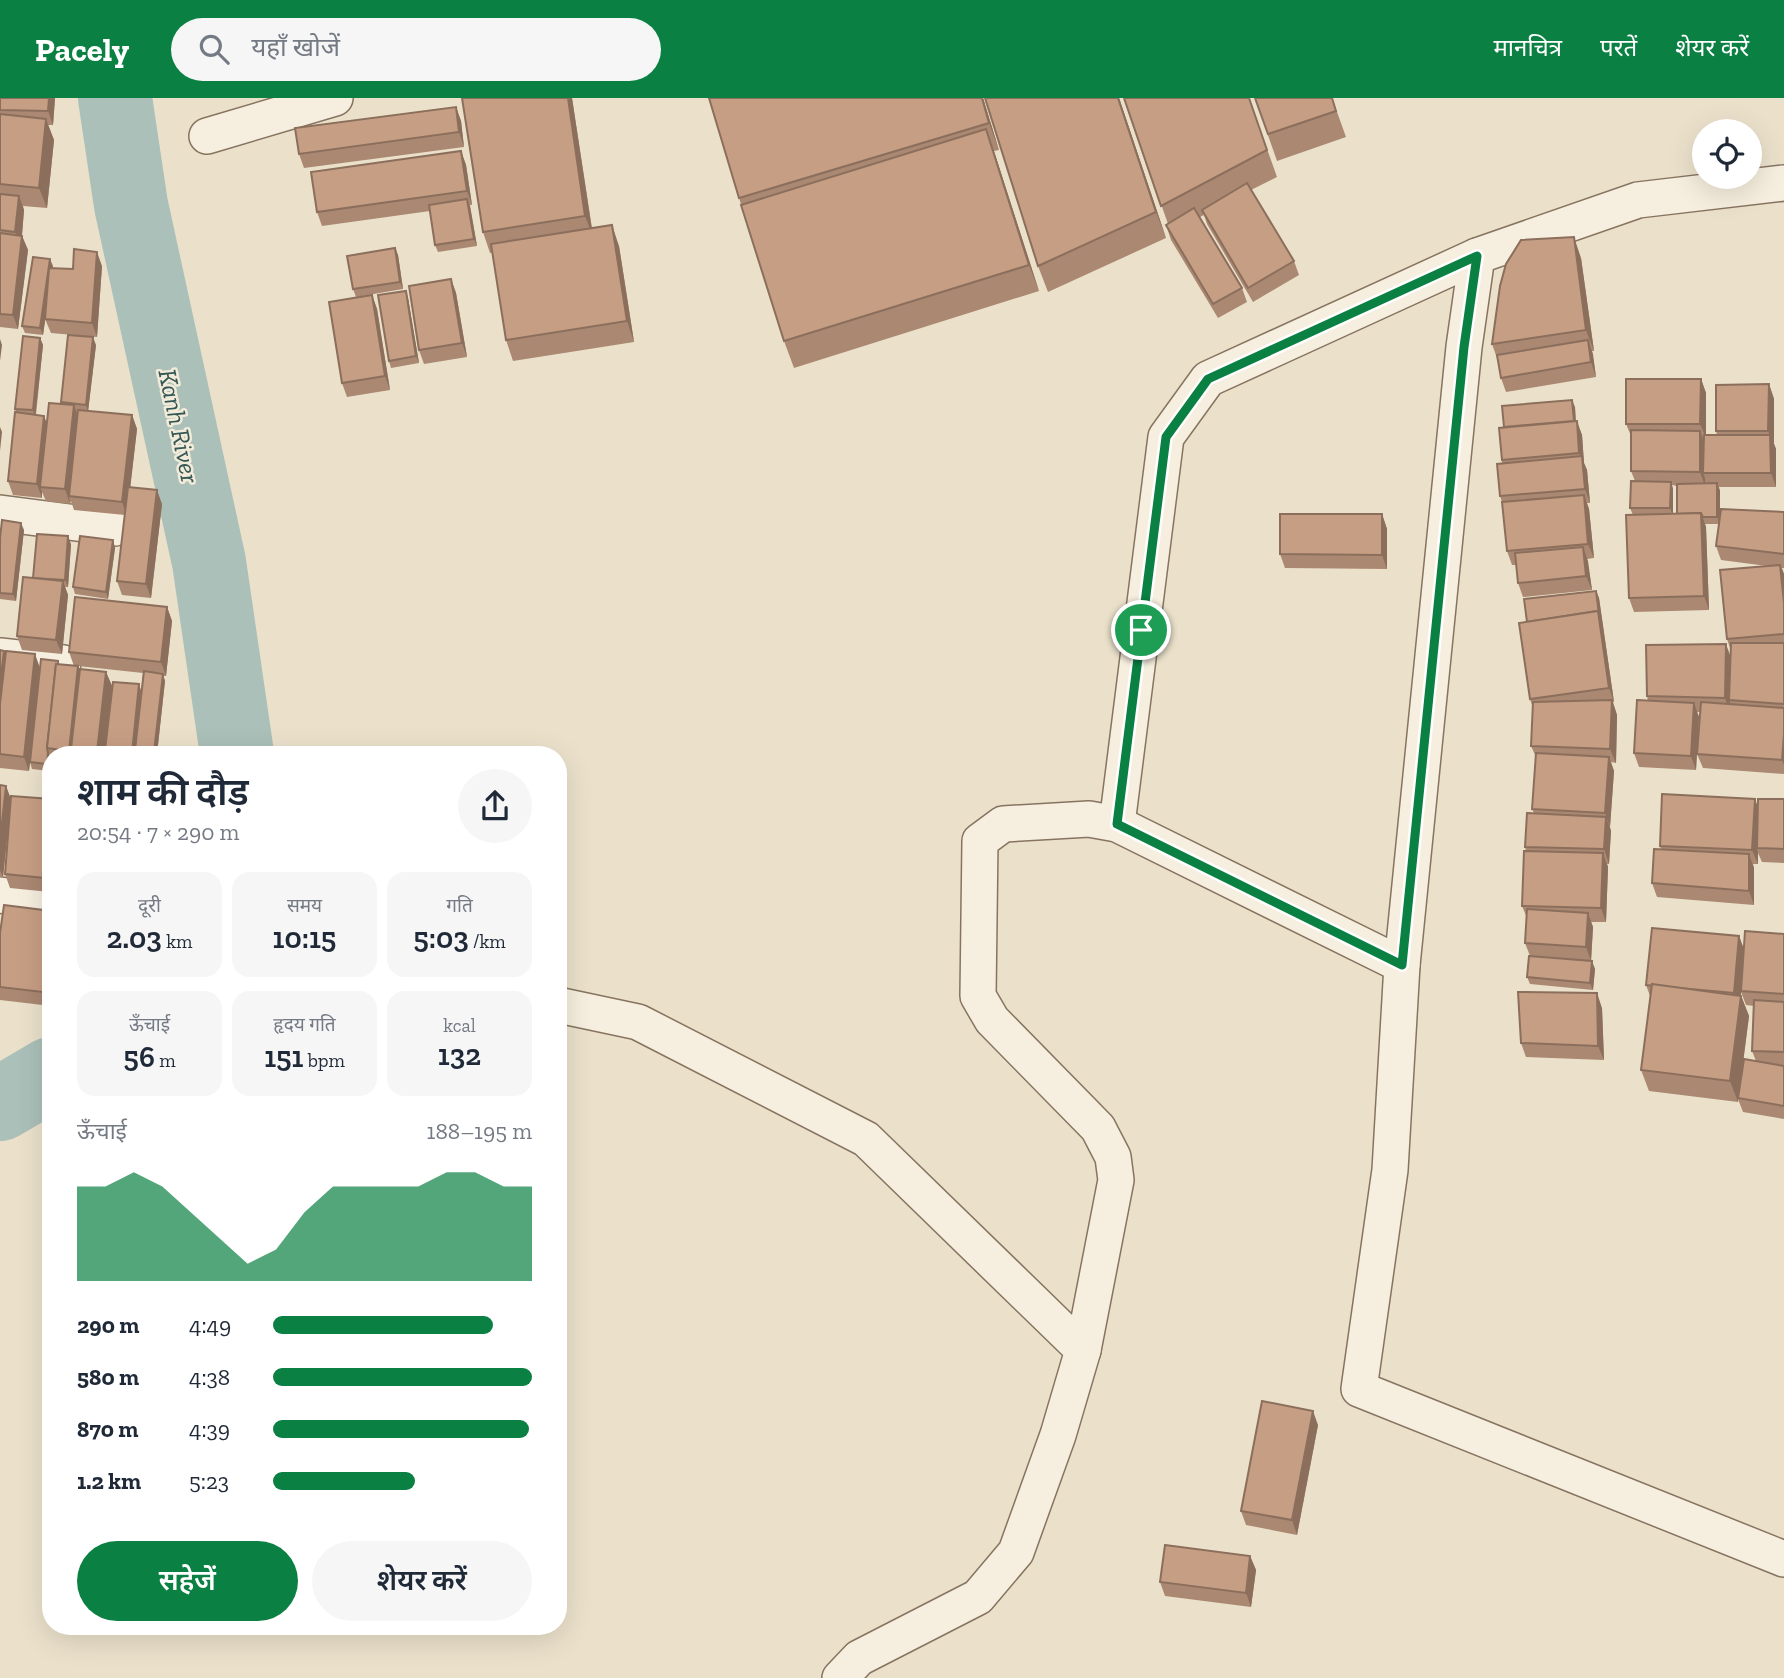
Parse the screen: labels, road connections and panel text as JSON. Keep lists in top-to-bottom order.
{
  "water": ["Kanh River"],
  "page": {
    "header": "Pacely",
    "search": "यहाँ खोजें",
    "nav": ["मानचित्र", "परतें", "शेयर करें"],
    "heading": ["शाम की दौड़", "20:54 · 7 × 290 m"],
    "stats": [
      ["दूरी", "2.03 km"],
      ["समय", "10:15"],
      ["गति", "5:03 /km"],
      ["ऊँचाई", "56 m"],
      ["हृदय गति", "151 bpm"],
      ["kcal", "132"]
    ],
    "chart": ["ऊँचाई", "188–195 m"],
    "list": [
      {
        "name": "290 m",
        "note": "4:49"
      },
      {
        "name": "580 m",
        "note": "4:38"
      },
      {
        "name": "870 m",
        "note": "4:39"
      },
      {
        "name": "1.2 km",
        "note": "5:23"
      }
    ],
    "buttons": ["सहेजें", "शेयर करें"]
  }
}
